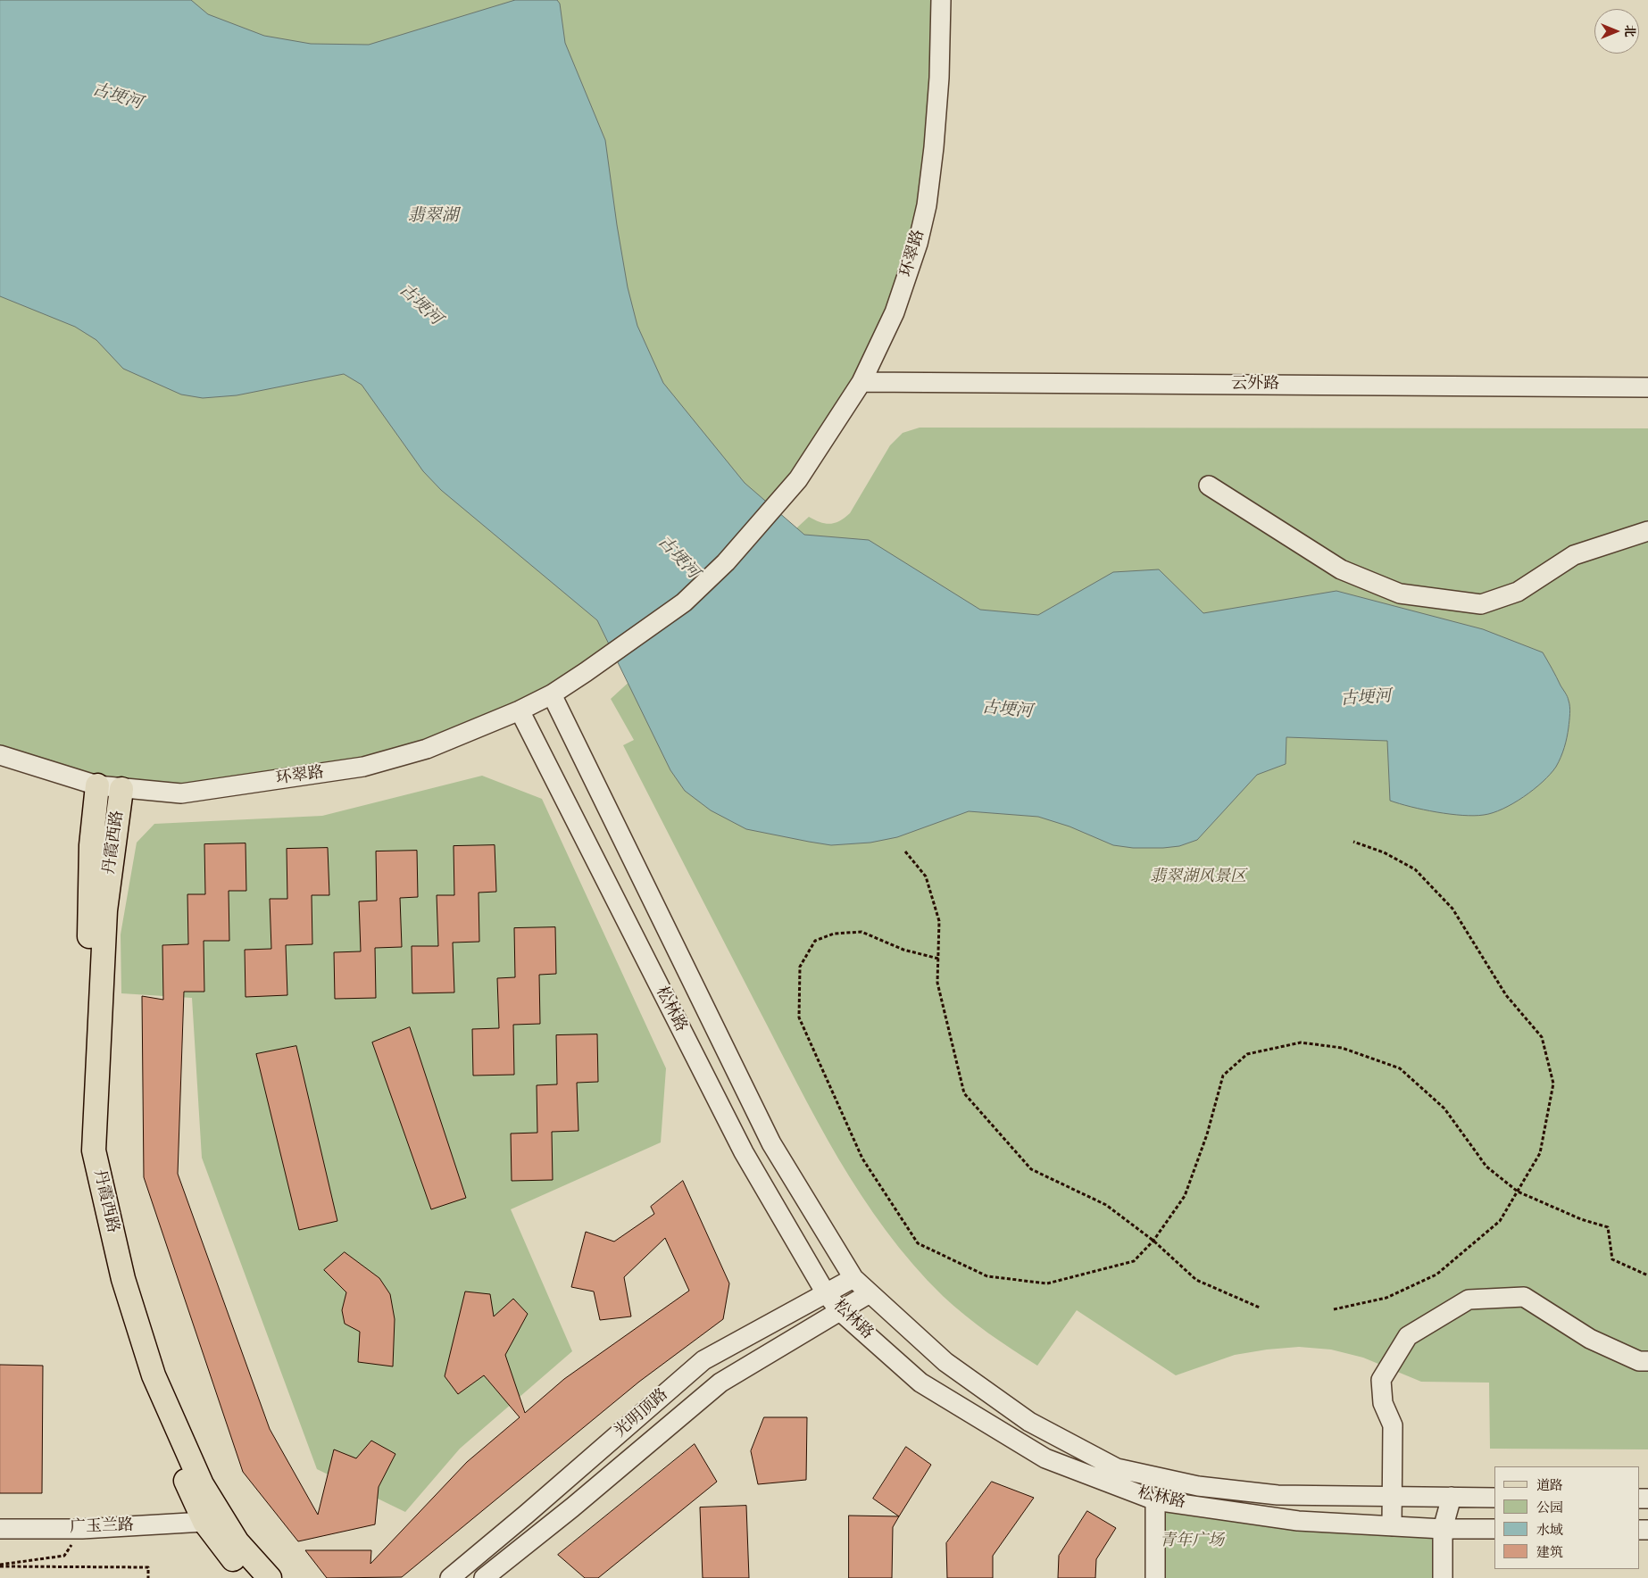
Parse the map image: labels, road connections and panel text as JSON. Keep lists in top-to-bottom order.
{
  "streets": {
    "main road": ["丹霞西路"],
    "street": [
      "环翠路",
      "云外路",
      "松林路",
      "光明顶路",
      "广玉兰路"
    ]
  },
  "crossings": [
    ["环翠路", "云外路"],
    ["环翠路", "丹霞西路"],
    ["环翠路", "松林路"],
    ["丹霞西路", "广玉兰路"],
    ["松林路", "光明顶路"]
  ],
  "water": ["古埂河", "翡翠湖"],
  "parks": ["翡翠湖风景区", "青年广场"],
  "legend": [
    "道路",
    "公园",
    "水域",
    "建筑"
  ],
  "north": "right"
}
